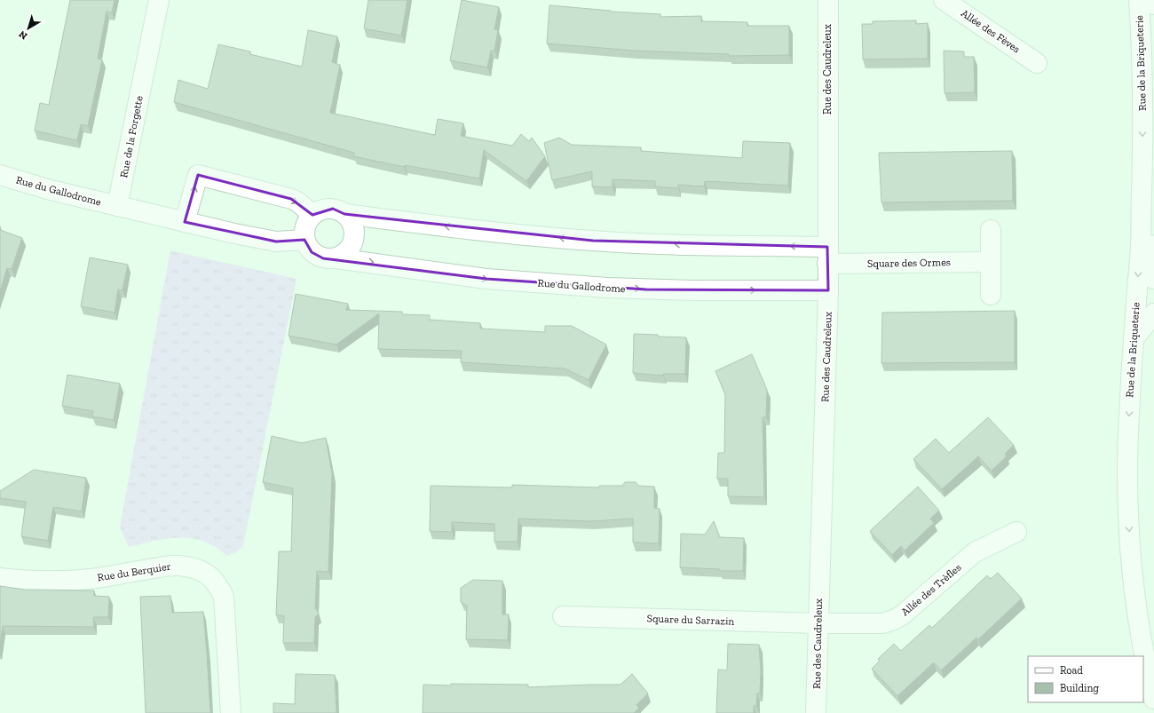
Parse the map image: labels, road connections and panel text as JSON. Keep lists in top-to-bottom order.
{
  "streets": {
    "street": [
      "Allée des Fèves",
      "Rue de la Briqueterie",
      "Rue des Caudreleux",
      "Rue de la Forgette",
      "Rue du Gallodrome",
      "Square des Ormes",
      "Rue du Berquier",
      "Allée des Trèfles",
      "Square du Sarrazin"
    ]
  },
  "crossings": [
    ["Rue des Caudreleux", "Rue du Gallodrome"],
    ["Rue des Caudreleux", "Square des Ormes"],
    ["Rue des Caudreleux", "Allée des Trèfles"],
    ["Rue des Caudreleux", "Square du Sarrazin"],
    ["Rue de la Forgette", "Rue du Gallodrome"],
    ["Allée des Trèfles", "Square du Sarrazin"]
  ],
  "one_way": ["Rue de la Briqueterie"],
  "legend": ["Road", "Building"],
  "north": "bottom left"
}
